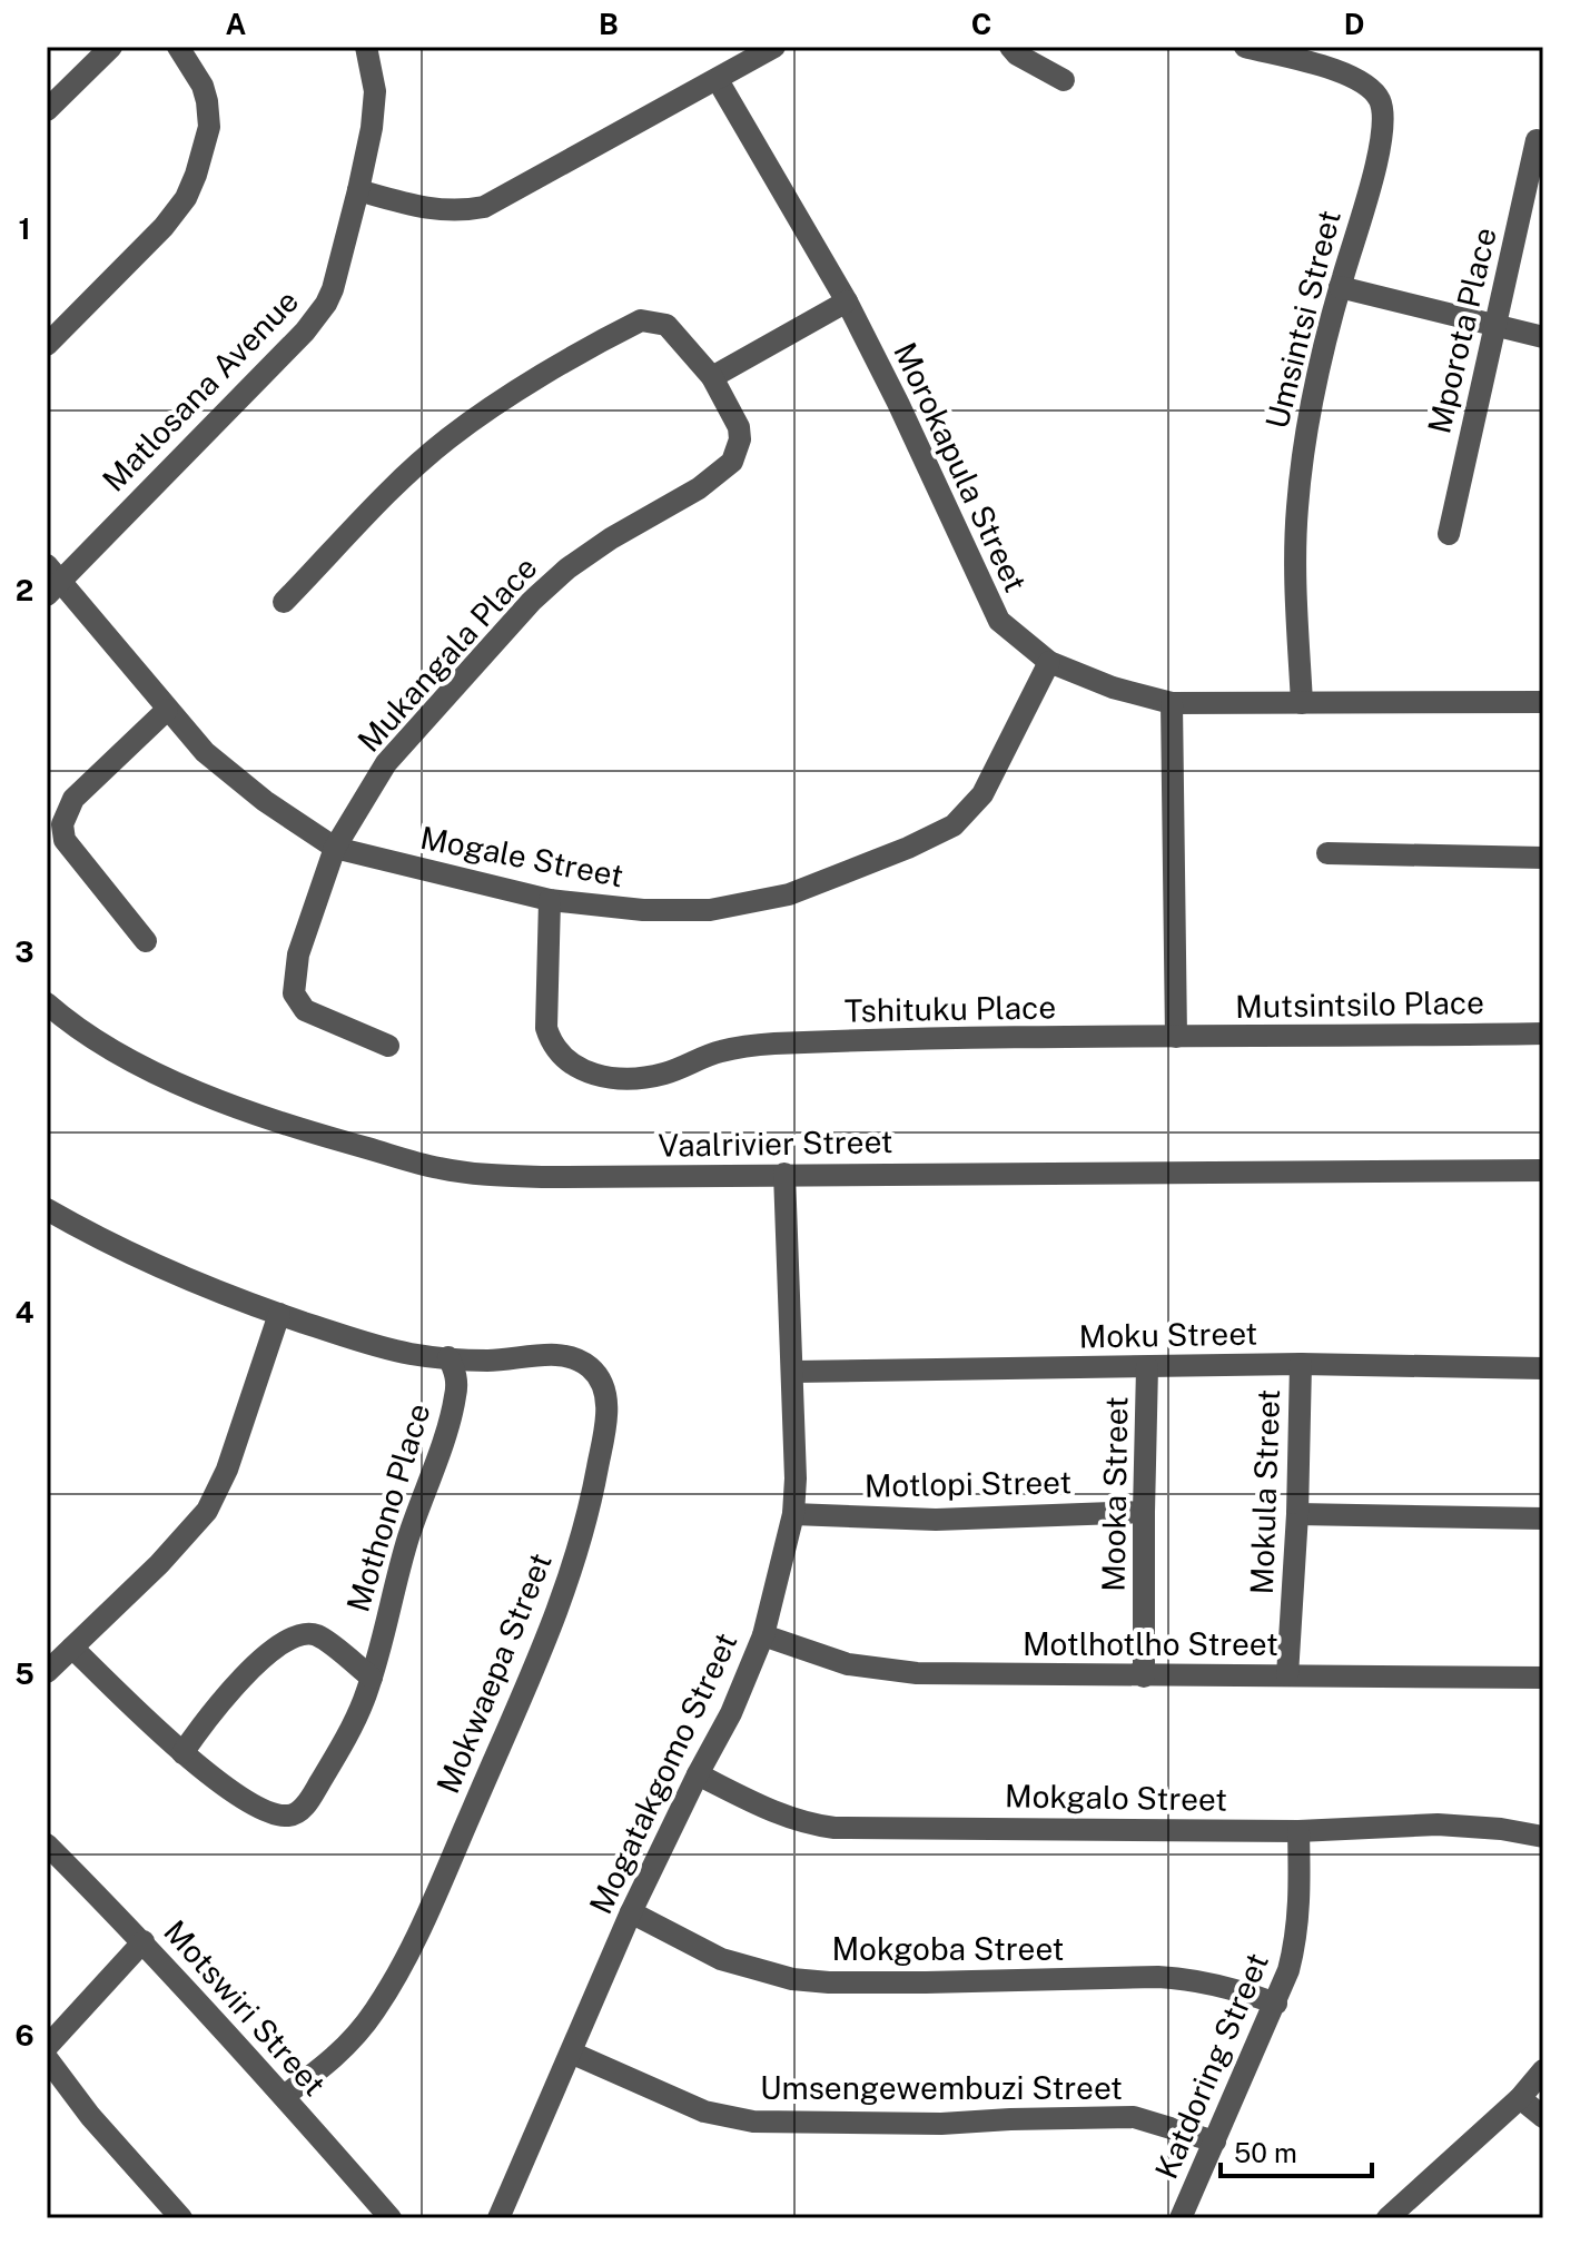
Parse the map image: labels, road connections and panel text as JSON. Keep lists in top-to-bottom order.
{
  "streets": {
    "street": [
      "Umsintsi Street",
      "Mporota Place",
      "Matlosana Avenue",
      "Morokapula Street",
      "Mukangala Place",
      "Mogale Street",
      "Mutsintsilo Place",
      "Tshituku Place",
      "Vaalrivier Street",
      "Moku Street",
      "Motlopi Street",
      "Mokula Street",
      "Mooka Street",
      "Mothono Place",
      "Motlhotlho Street",
      "Mokwaepa Street",
      "Mogatakgomo Street",
      "Mokgalo Street",
      "Mokgoba Street",
      "Motswiri Street",
      "Katdoring Street",
      "Umsengewembuzi Street"
    ]
  },
  "crossings": [
    ["Umsintsi Street", "Morokapula Street"],
    ["Matlosana Avenue", "Mogale Street"],
    ["Morokapula Street", "Mogale Street"],
    ["Mukangala Place", "Mogale Street"],
    ["Mogale Street", "Tshituku Place"],
    ["Mutsintsilo Place", "Tshituku Place"],
    ["Vaalrivier Street", "Mogatakgomo Street"],
    ["Moku Street", "Mokula Street"],
    ["Moku Street", "Mooka Street"],
    ["Moku Street", "Mogatakgomo Street"],
    ["Motlopi Street", "Mooka Street"],
    ["Motlopi Street", "Mogatakgomo Street"],
    ["Mokula Street", "Motlhotlho Street"],
    ["Mooka Street", "Motlhotlho Street"],
    ["Mothono Place", "Mokwaepa Street"],
    ["Motlhotlho Street", "Mogatakgomo Street"],
    ["Mokwaepa Street", "Motswiri Street"],
    ["Mogatakgomo Street", "Mokgalo Street"],
    ["Mogatakgomo Street", "Mokgoba Street"],
    ["Mogatakgomo Street", "Umsengewembuzi Street"],
    ["Mokgalo Street", "Katdoring Street"],
    ["Mokgoba Street", "Katdoring Street"],
    ["Katdoring Street", "Umsengewembuzi Street"]
  ],
  "scale_bar": "50 m",
  "grid": {
    "columns": [
      "A",
      "B",
      "C",
      "D"
    ],
    "rows": [
      "1",
      "2",
      "3",
      "4",
      "5",
      "6"
    ]
  }
}
